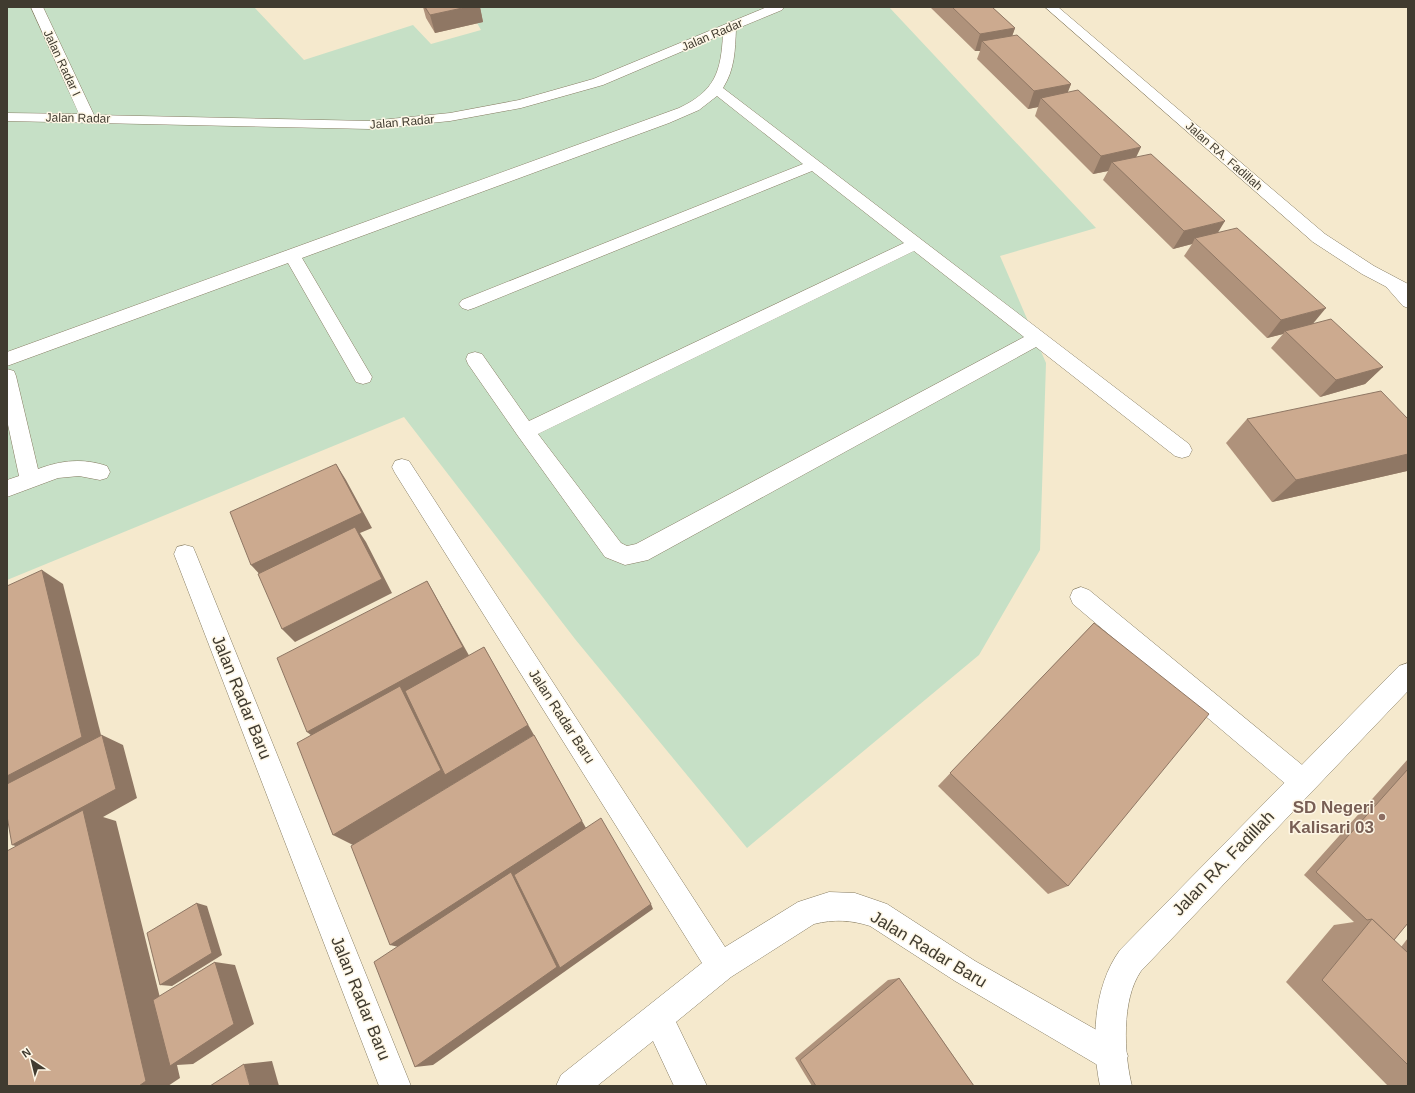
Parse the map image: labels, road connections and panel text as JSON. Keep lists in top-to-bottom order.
{
  "streets": {
    "street": [
      "Jalan Radar",
      "Jalan Radar I",
      "Jalan RA. Fadillah",
      "Jalan Radar Baru"
    ]
  },
  "crossings": [
    ["Jalan Radar", "Jalan Radar I"],
    ["Jalan RA. Fadillah", "Jalan Radar Baru"]
  ],
  "places": ["SD Negeri Kalisari 03"],
  "north": "top left"
}
